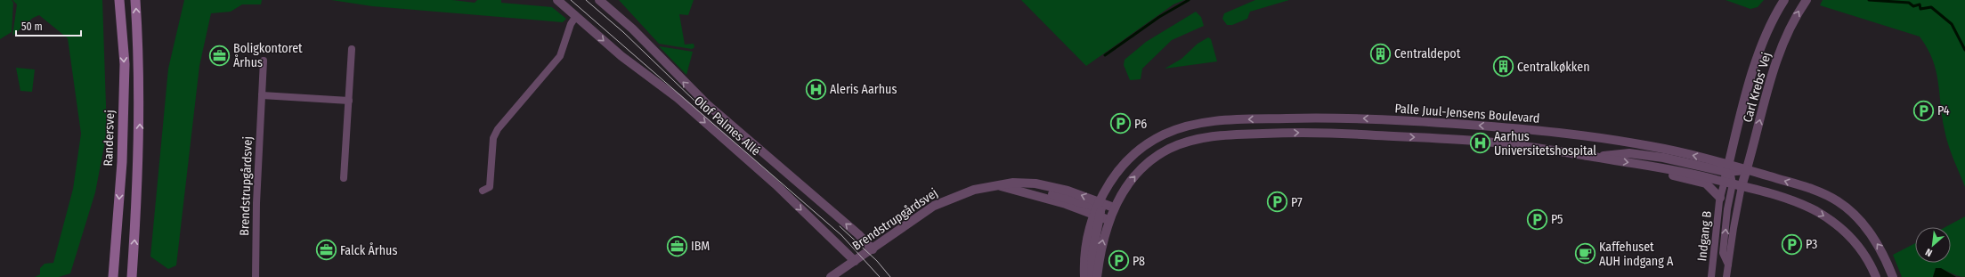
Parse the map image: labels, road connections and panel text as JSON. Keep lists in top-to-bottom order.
{
  "streets": {
    "main road": ["Randersvej"],
    "street": [
      "Carl Krebs' Vej",
      "Palle Juul-Jensens Boulevard",
      "Olof Palmes Allé",
      "Brendstrupgårdsvej",
      "Indgang B"
    ]
  },
  "crossings": [
    ["Carl Krebs' Vej", "Palle Juul-Jensens Boulevard"],
    ["Carl Krebs' Vej", "Indgang B"],
    ["Palle Juul-Jensens Boulevard", "Brendstrupgårdsvej"],
    ["Palle Juul-Jensens Boulevard", "Indgang B"],
    ["Olof Palmes Allé", "Brendstrupgårdsvej"]
  ],
  "places": {
    "building": ["Centraldepot", "Centralkøkken"],
    "office": ["Boligkontoret Århus", "IBM", "Falck Århus"],
    "hospital": ["Aleris Aarhus", "Aarhus Universitetshospital"],
    "parking": [
      "P4",
      "P6",
      "P7",
      "P5",
      "P3",
      "P8"
    ],
    "cafe": ["Kaffehuset AUH indgang A"]
  },
  "scale_bar": "50 m",
  "north": "bottom left"
}
